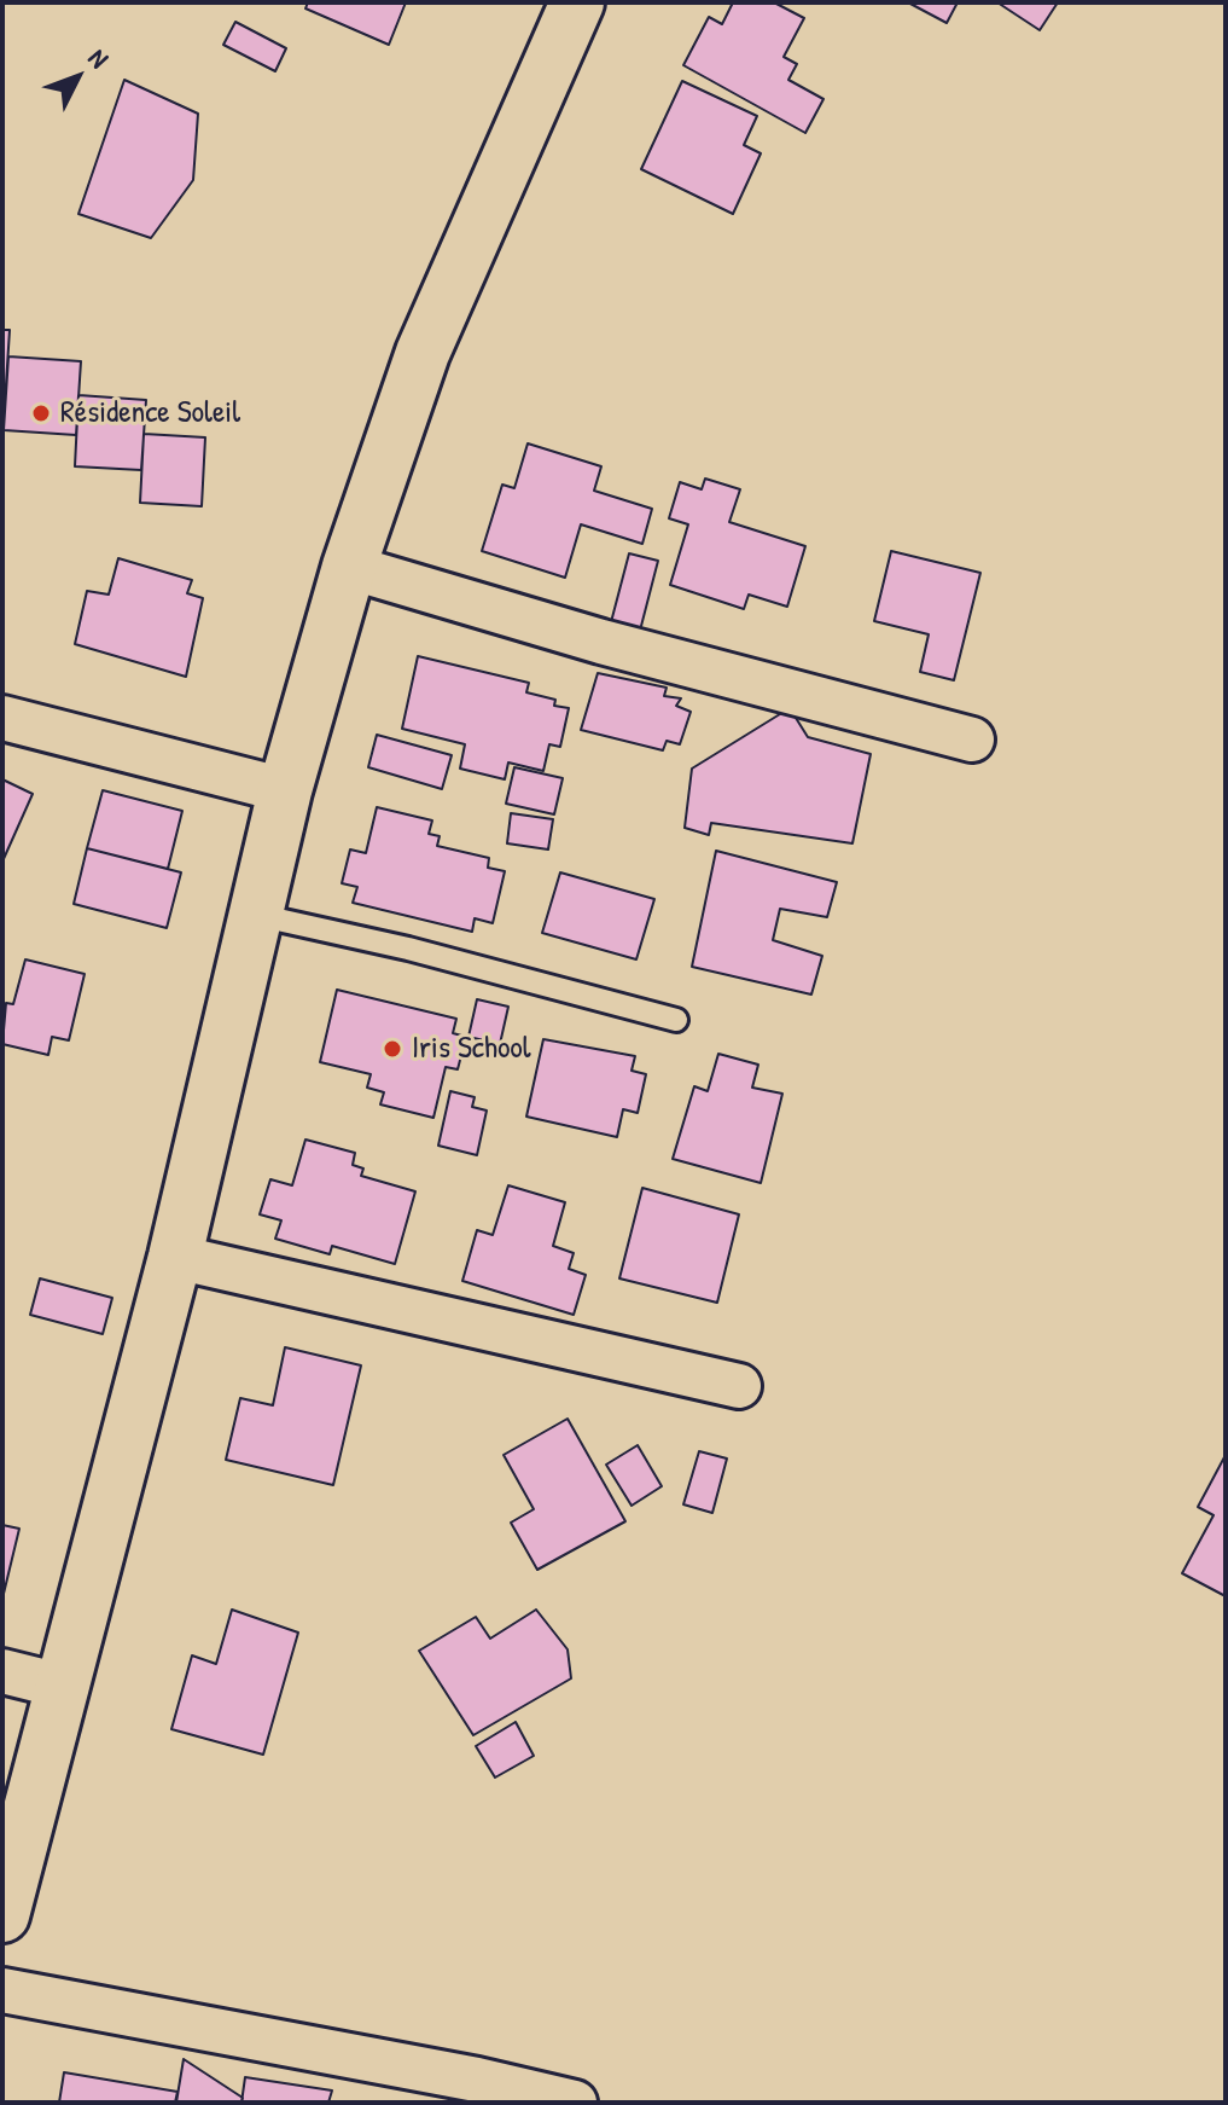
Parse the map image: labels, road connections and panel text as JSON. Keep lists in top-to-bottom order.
{
  "places": ["Résidence Soleil", "Iris School"],
  "north": "top right"
}
